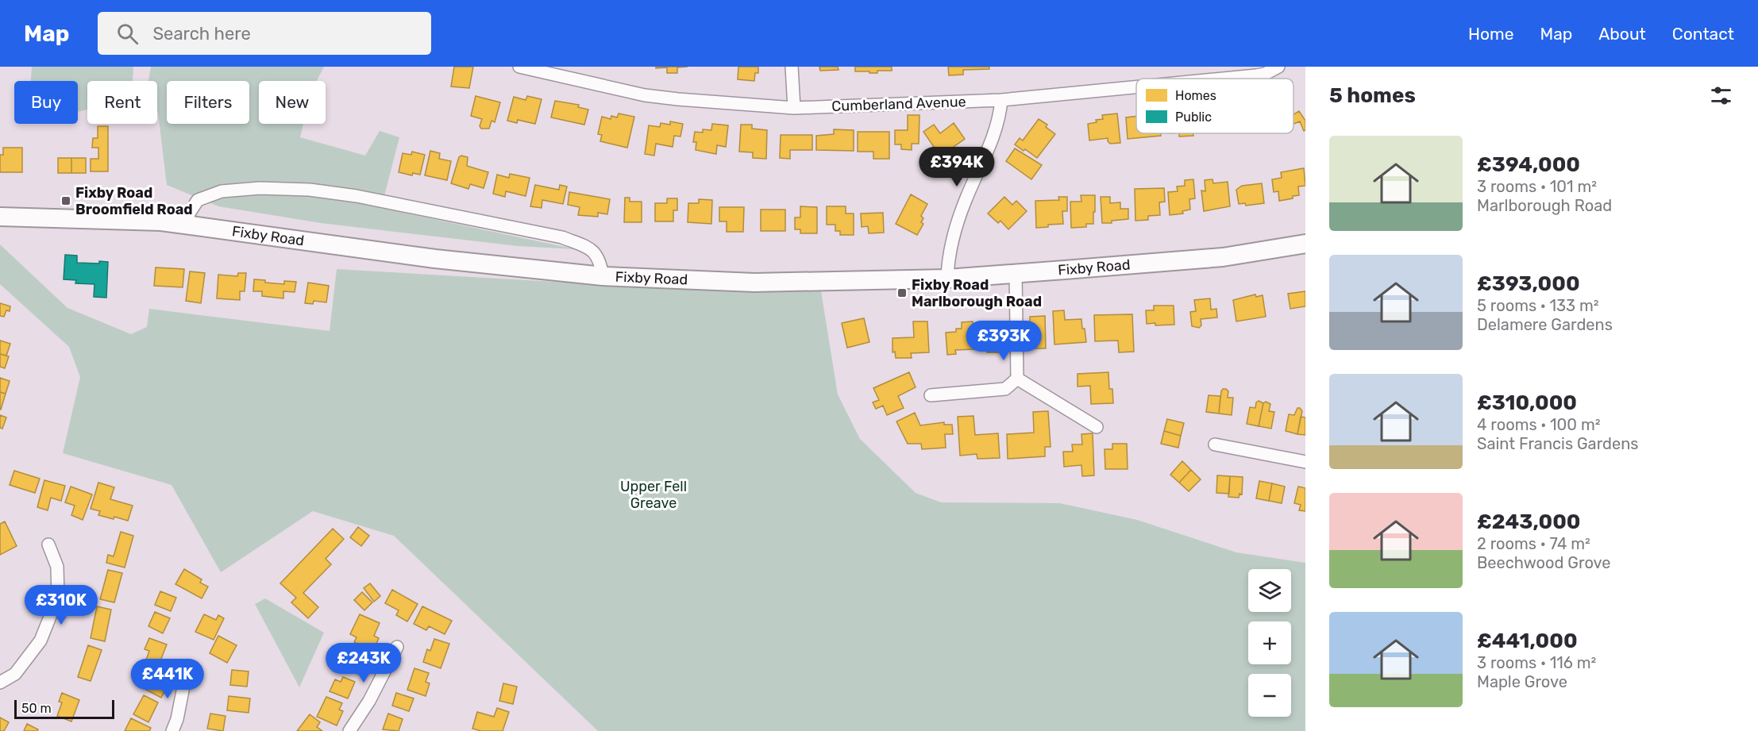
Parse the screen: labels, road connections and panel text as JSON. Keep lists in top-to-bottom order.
{
  "streets": {
    "main road": ["Fixby Road"],
    "street": ["Cumberland Avenue"]
  },
  "parks": ["Upper Fell Greave"],
  "places": {
    "transit": ["Fixby Road Broomfield Road", "Fixby Road Marlborough Road"]
  },
  "legend": ["Homes", "Public"],
  "scale_bar": "50 m",
  "page": {
    "header": "Map",
    "search": "Search here",
    "nav": [
      "Home",
      "Map",
      "About",
      "Contact"
    ],
    "heading": "5 homes",
    "chip": [
      "Buy",
      "Rent",
      "Filters",
      "New"
    ],
    "list": [
      {
        "name": "£394,000",
        "note": "3 rooms · 101 m² · Marlborough Road"
      },
      {
        "name": "£393,000",
        "note": "5 rooms · 133 m² · Delamere Gardens"
      },
      {
        "name": "£310,000",
        "note": "4 rooms · 100 m² · Saint Francis Gardens"
      },
      {
        "name": "£243,000",
        "note": "2 rooms · 74 m² · Beechwood Grove"
      },
      {
        "name": "£441,000",
        "note": "3 rooms · 116 m² · Maple Grove"
      }
    ],
    "price": [
      "£394K",
      "£393K",
      "£310K",
      "£243K",
      "£441K"
    ],
    "map_buttons": ["+", "−"],
    "scale": "50 m"
  }
}
